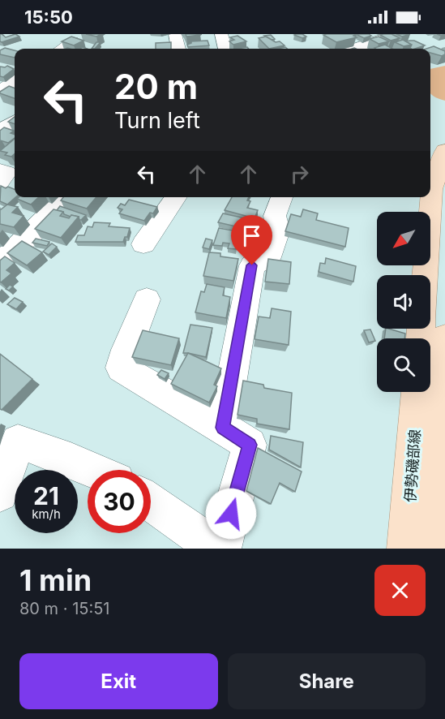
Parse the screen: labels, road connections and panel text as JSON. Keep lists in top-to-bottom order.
{
  "streets": {
    "main road": ["伊勢磯部線"]
  },
  "north": "bottom left",
  "page": {
    "status": "15:50",
    "turn": ["20 m", "Turn left"],
    "speed": "21 km/h",
    "limit": "30",
    "heading": ["1 min", "80 m · 15:51"],
    "buttons": ["Exit", "Share"]
  }
}
